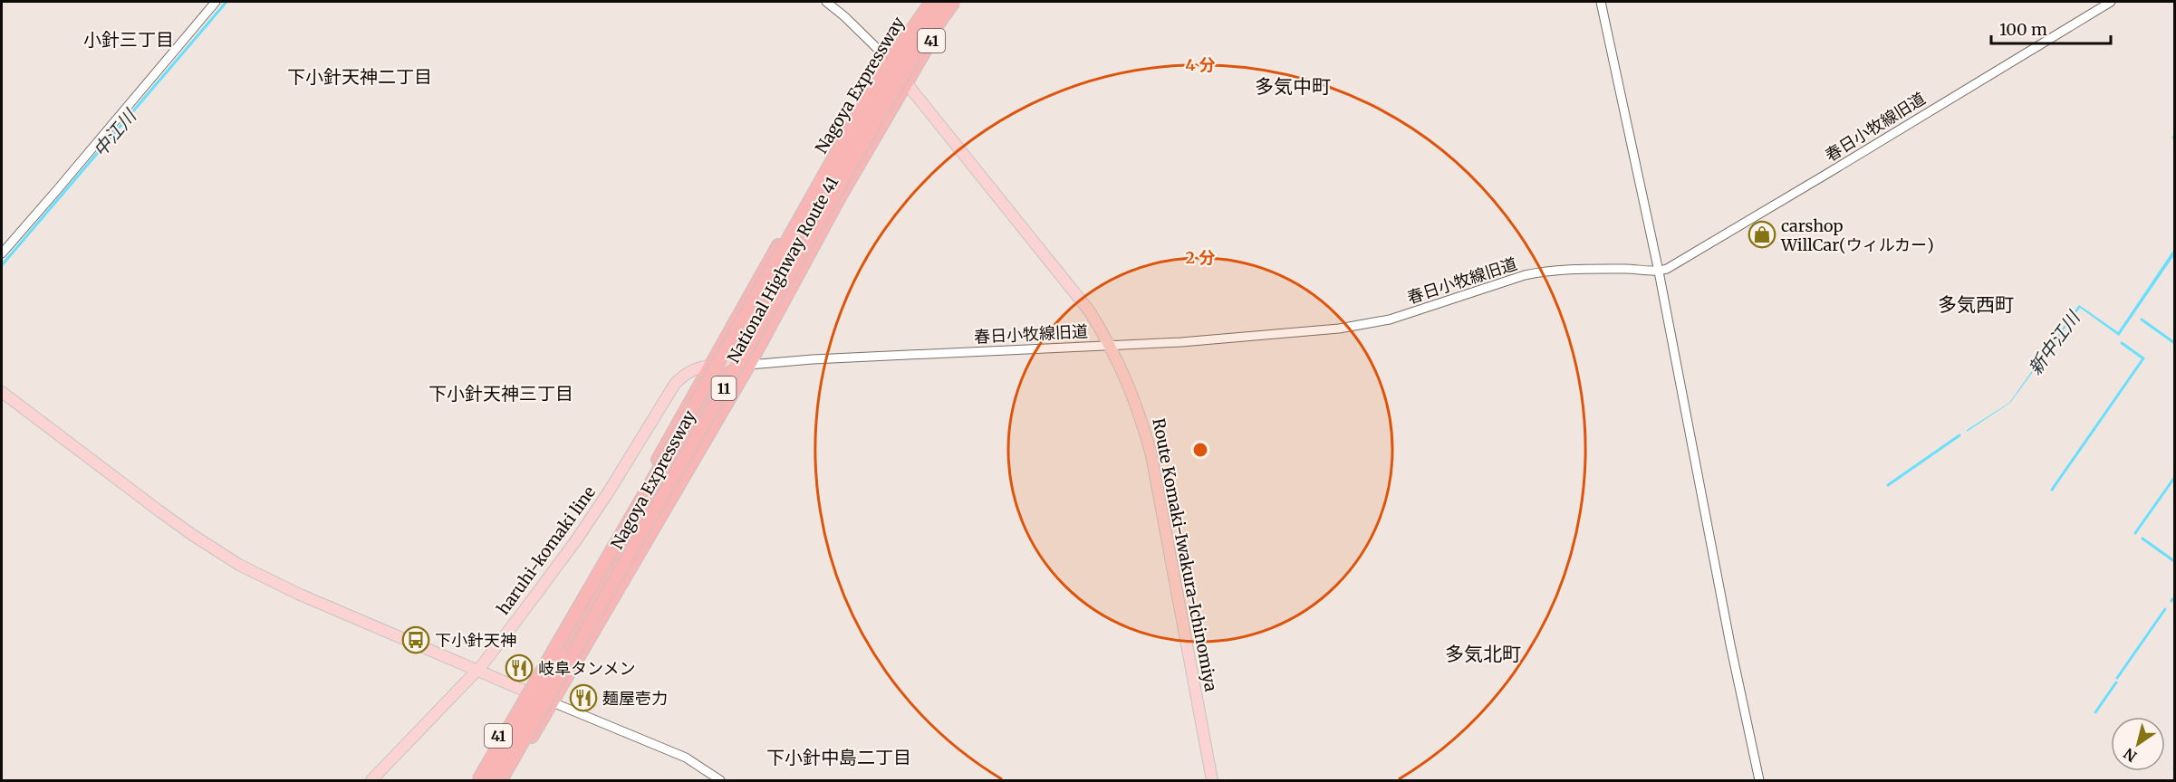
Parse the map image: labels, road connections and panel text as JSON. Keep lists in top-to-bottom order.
{
  "streets": {
    "highway": [
      "41",
      "Nagoya Expressway",
      "National Highway Route 41",
      "11"
    ],
    "main road": ["haruhi-komaki line", "Route Komaki-Iwakura-Ichinomiya"],
    "street": ["春日小牧線旧道"]
  },
  "crossings": [
    ["春日小牧線旧道", "National Highway Route 41"],
    ["春日小牧線旧道", "haruhi-komaki line"],
    ["春日小牧線旧道", "Route Komaki-Iwakura-Ichinomiya"],
    ["National Highway Route 41", "haruhi-komaki line"],
    ["National Highway Route 41", "Route Komaki-Iwakura-Ichinomiya"]
  ],
  "districts": [
    "小針三丁目",
    "下小針天神二丁目",
    "多気中町",
    "多気西町",
    "下小針天神三丁目",
    "多気北町",
    "下小針中島二丁目"
  ],
  "water": ["中江川", "新中江川"],
  "places": {
    "shop": ["carshop WillCar(ウィルカー)"],
    "bus stop": ["下小針天神"],
    "restaurant": ["岐阜タンメン", "麺屋壱力"]
  },
  "scale_bar": "100 m",
  "north": "bottom left",
  "rings": ["4 分", "2 分"]
}
